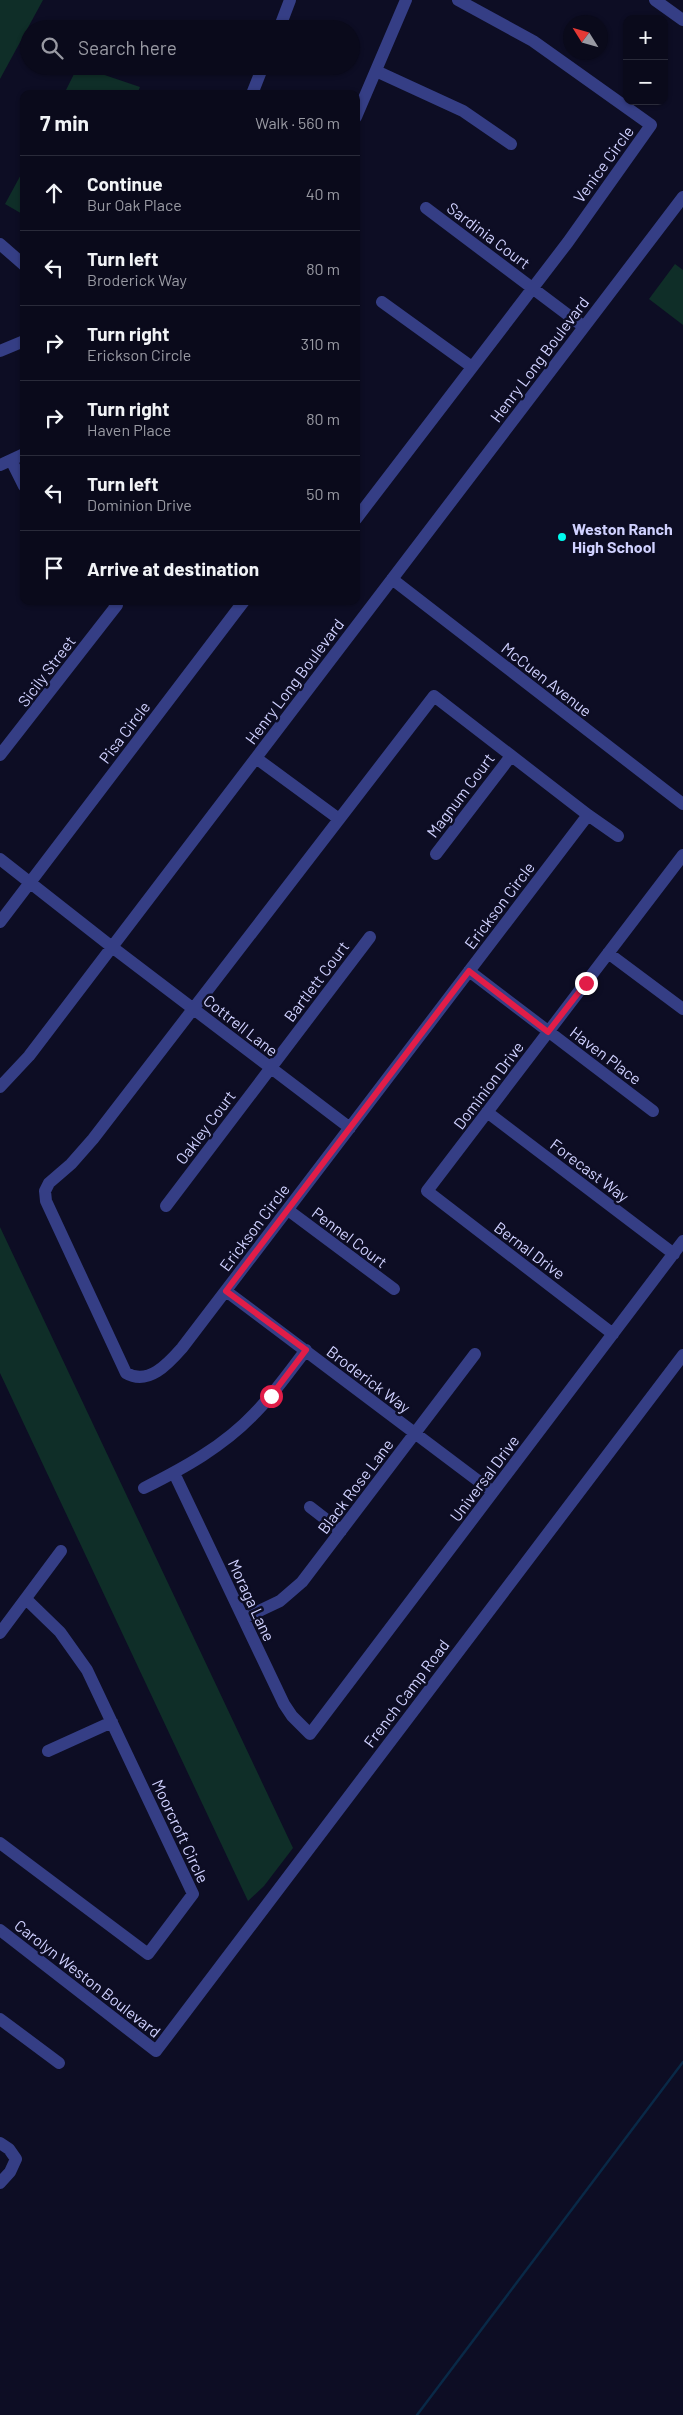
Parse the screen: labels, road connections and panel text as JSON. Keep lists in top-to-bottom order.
{
  "streets": {
    "street": [
      "Venice Circle",
      "Sardinia Court",
      "Henry Long Boulevard",
      "Sicily Street",
      "McCuen Avenue",
      "Pisa Circle",
      "Magnum Court",
      "Erickson Circle",
      "Bartlett Court",
      "Cottrell Lane",
      "Haven Place",
      "Dominion Drive",
      "Oakley Court",
      "Forecast Way",
      "Pennel Court",
      "Bernal Drive",
      "Broderick Way",
      "Universal Drive",
      "Black Rose Lane",
      "Moraga Lane",
      "French Camp Road",
      "Moorcroft Circle",
      "Carolyn Weston Boulevard"
    ]
  },
  "crossings": [
    ["Venice Circle", "Sardinia Court"],
    ["Henry Long Boulevard", "McCuen Avenue"],
    ["Henry Long Boulevard", "Cottrell Lane"],
    ["Magnum Court", "Erickson Circle"],
    ["Erickson Circle", "Cottrell Lane"],
    ["Erickson Circle", "Haven Place"],
    ["Erickson Circle", "Pennel Court"],
    ["Erickson Circle", "Broderick Way"],
    ["Bartlett Court", "Cottrell Lane"],
    ["Bartlett Court", "Oakley Court"],
    ["Cottrell Lane", "Oakley Court"],
    ["Haven Place", "Dominion Drive"],
    ["Dominion Drive", "Forecast Way"],
    ["Dominion Drive", "Bernal Drive"],
    ["Forecast Way", "Universal Drive"],
    ["Bernal Drive", "Universal Drive"],
    ["Broderick Way", "Universal Drive"],
    ["Broderick Way", "Black Rose Lane"],
    ["Universal Drive", "Moraga Lane"],
    ["Black Rose Lane", "Moraga Lane"],
    ["French Camp Road", "Carolyn Weston Boulevard"]
  ],
  "places": ["Weston Ranch High School"],
  "north": "top left",
  "page": {
    "map_buttons": ["+", "−"],
    "search": "Search here",
    "heading": ["7 min", "Walk · 560 m"],
    "list": [
      ["Continue", "Bur Oak Place", "40 m"],
      ["Turn left", "Broderick Way", "80 m"],
      ["Turn right", "Erickson Circle", "310 m"],
      ["Turn right", "Haven Place", "80 m"],
      ["Turn left", "Dominion Drive", "50 m"],
      "Arrive at destination"
    ]
  }
}
